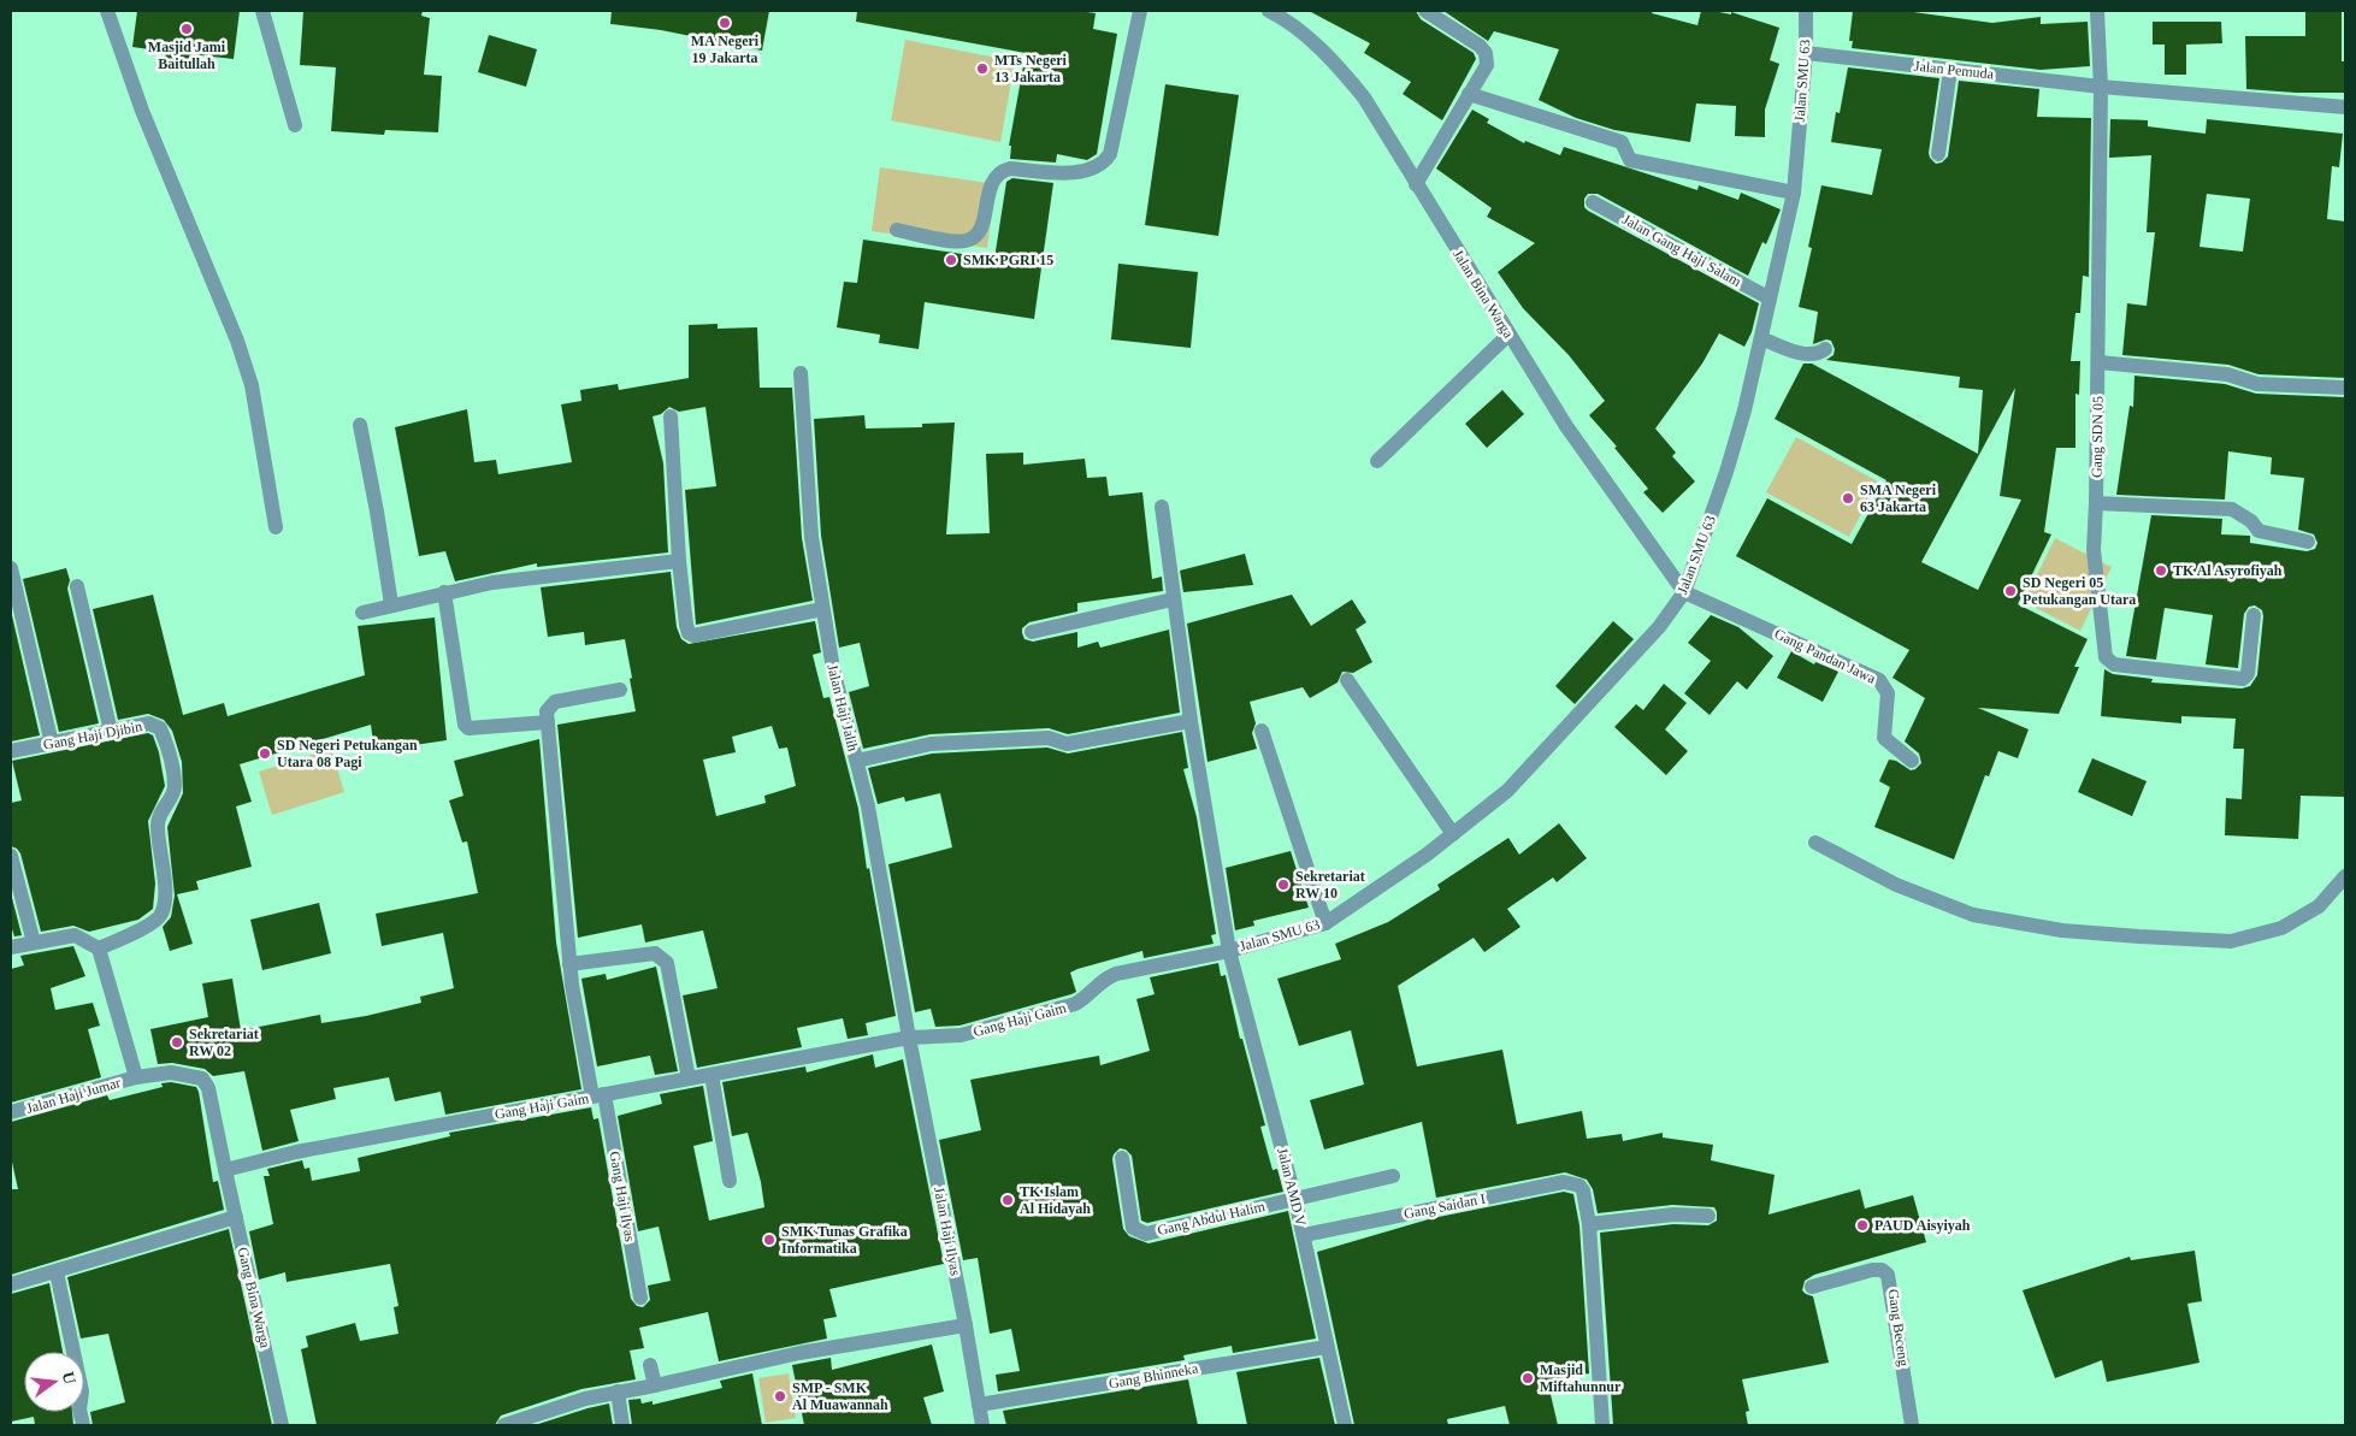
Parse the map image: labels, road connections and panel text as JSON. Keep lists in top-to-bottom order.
{
  "streets": {
    "street": [
      "Jalan Pemuda",
      "Jalan SMU 63",
      "Jalan Gang Haji Salam",
      "Jalan Bina Warga",
      "Gang SDN 05",
      "Gang Pandan Jawa",
      "Jalan Haji Jalih",
      "Gang Haji Djibin",
      "Gang Haji Gaim",
      "Jalan Haji Jumar",
      "Jalan AMD V",
      "Gang Haji Ilyas",
      "Gang Saidan I",
      "Gang Abdul Halim",
      "Jalan Haji Ilyas",
      "Gang Bina Warga",
      "Gang Beceng",
      "Gang Bhinneka"
    ]
  },
  "crossings": [
    ["Jalan Pemuda", "Jalan SMU 63"],
    ["Jalan Pemuda", "Gang SDN 05"],
    ["Jalan SMU 63", "Jalan Gang Haji Salam"],
    ["Jalan SMU 63", "Jalan Bina Warga"],
    ["Jalan SMU 63", "Gang Pandan Jawa"],
    ["Jalan SMU 63", "Gang Haji Gaim"],
    ["Jalan SMU 63", "Jalan AMD V"],
    ["Jalan Bina Warga", "Gang Pandan Jawa"],
    ["Jalan Haji Jalih", "Gang Haji Gaim"],
    ["Jalan Haji Jalih", "Jalan Haji Ilyas"],
    ["Gang Haji Gaim", "Jalan AMD V"],
    ["Gang Haji Gaim", "Gang Haji Ilyas"],
    ["Gang Haji Gaim", "Jalan Haji Ilyas"],
    ["Gang Haji Gaim", "Gang Bina Warga"],
    ["Jalan AMD V", "Gang Saidan I"],
    ["Jalan AMD V", "Gang Abdul Halim"],
    ["Jalan AMD V", "Gang Bhinneka"],
    ["Jalan Haji Ilyas", "Gang Bhinneka"]
  ],
  "places": [
    "MA Negeri 19 Jakarta",
    "Masjid Jami Baitullah",
    "MTs Negeri 13 Jakarta",
    "SMK PGRI 15",
    "SMA Negeri 63 Jakarta",
    "TK Al Asyrofiyah",
    "SD Negeri 05 Petukangan Utara",
    "SD Negeri Petukangan Utara 08 Pagi",
    "Sekretariat RW 10",
    "Sekretariat RW 02",
    "TK Islam Al Hidayah",
    "PAUD Aisyiyah",
    "SMK Tunas Grafika Informatika",
    "Masjid Miftahunnur",
    "SMP - SMK Al Muawannah"
  ],
  "north": "right"
}
